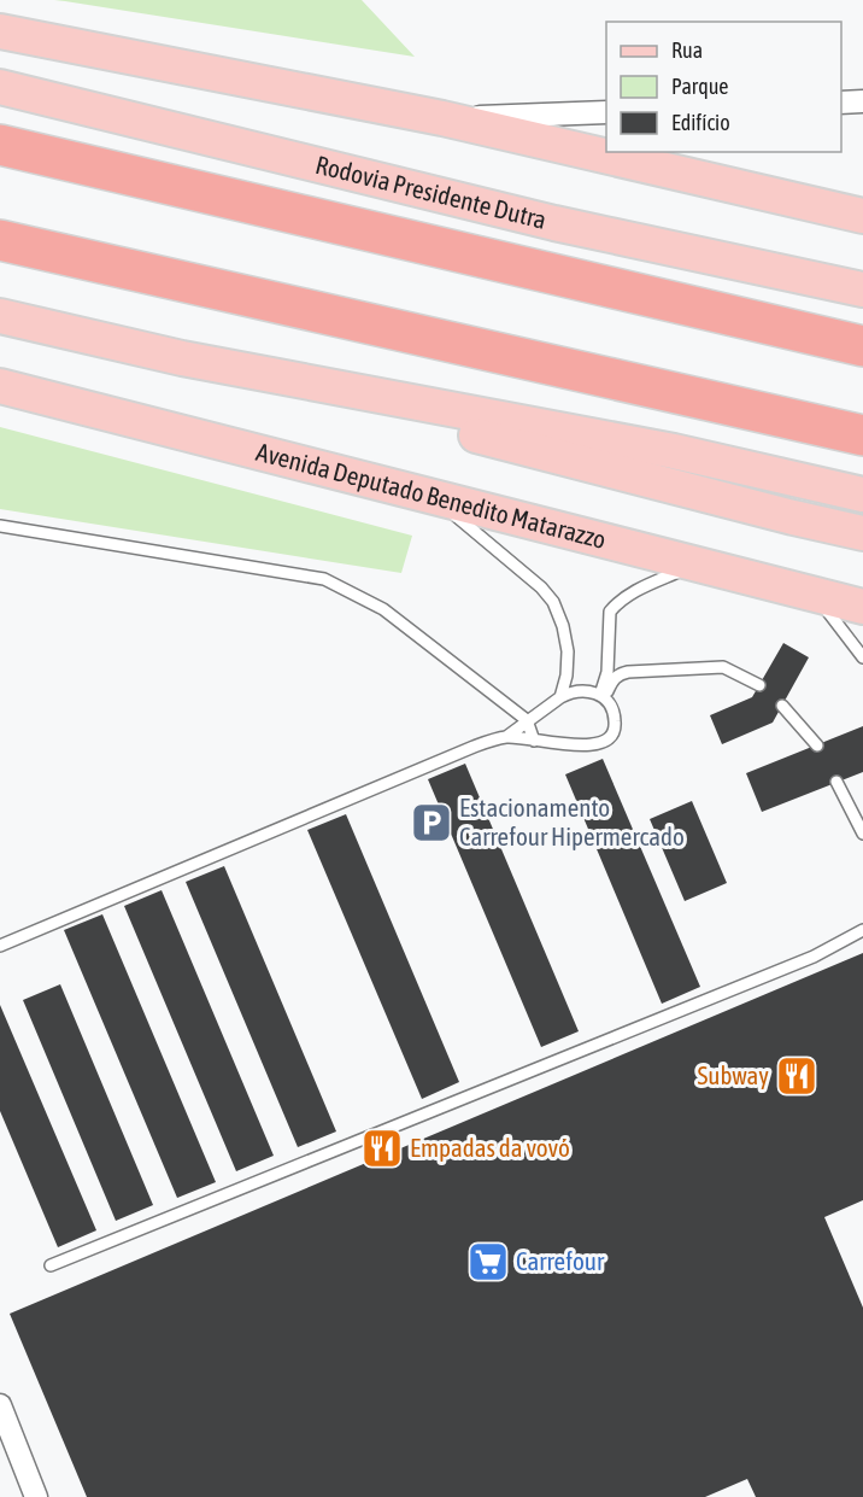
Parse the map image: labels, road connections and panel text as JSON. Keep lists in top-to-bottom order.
{
  "streets": {
    "highway": ["Rodovia Presidente Dutra"],
    "main road": ["Avenida Deputado Benedito Matarazzo"]
  },
  "places": {
    "parking": ["Estacionamento Carrefour Hipermercado"],
    "restaurant": ["Subway", "Empadas da vovó"],
    "supermarket": ["Carrefour"]
  },
  "legend": ["Rua", "Parque", "Edifício"]
}
